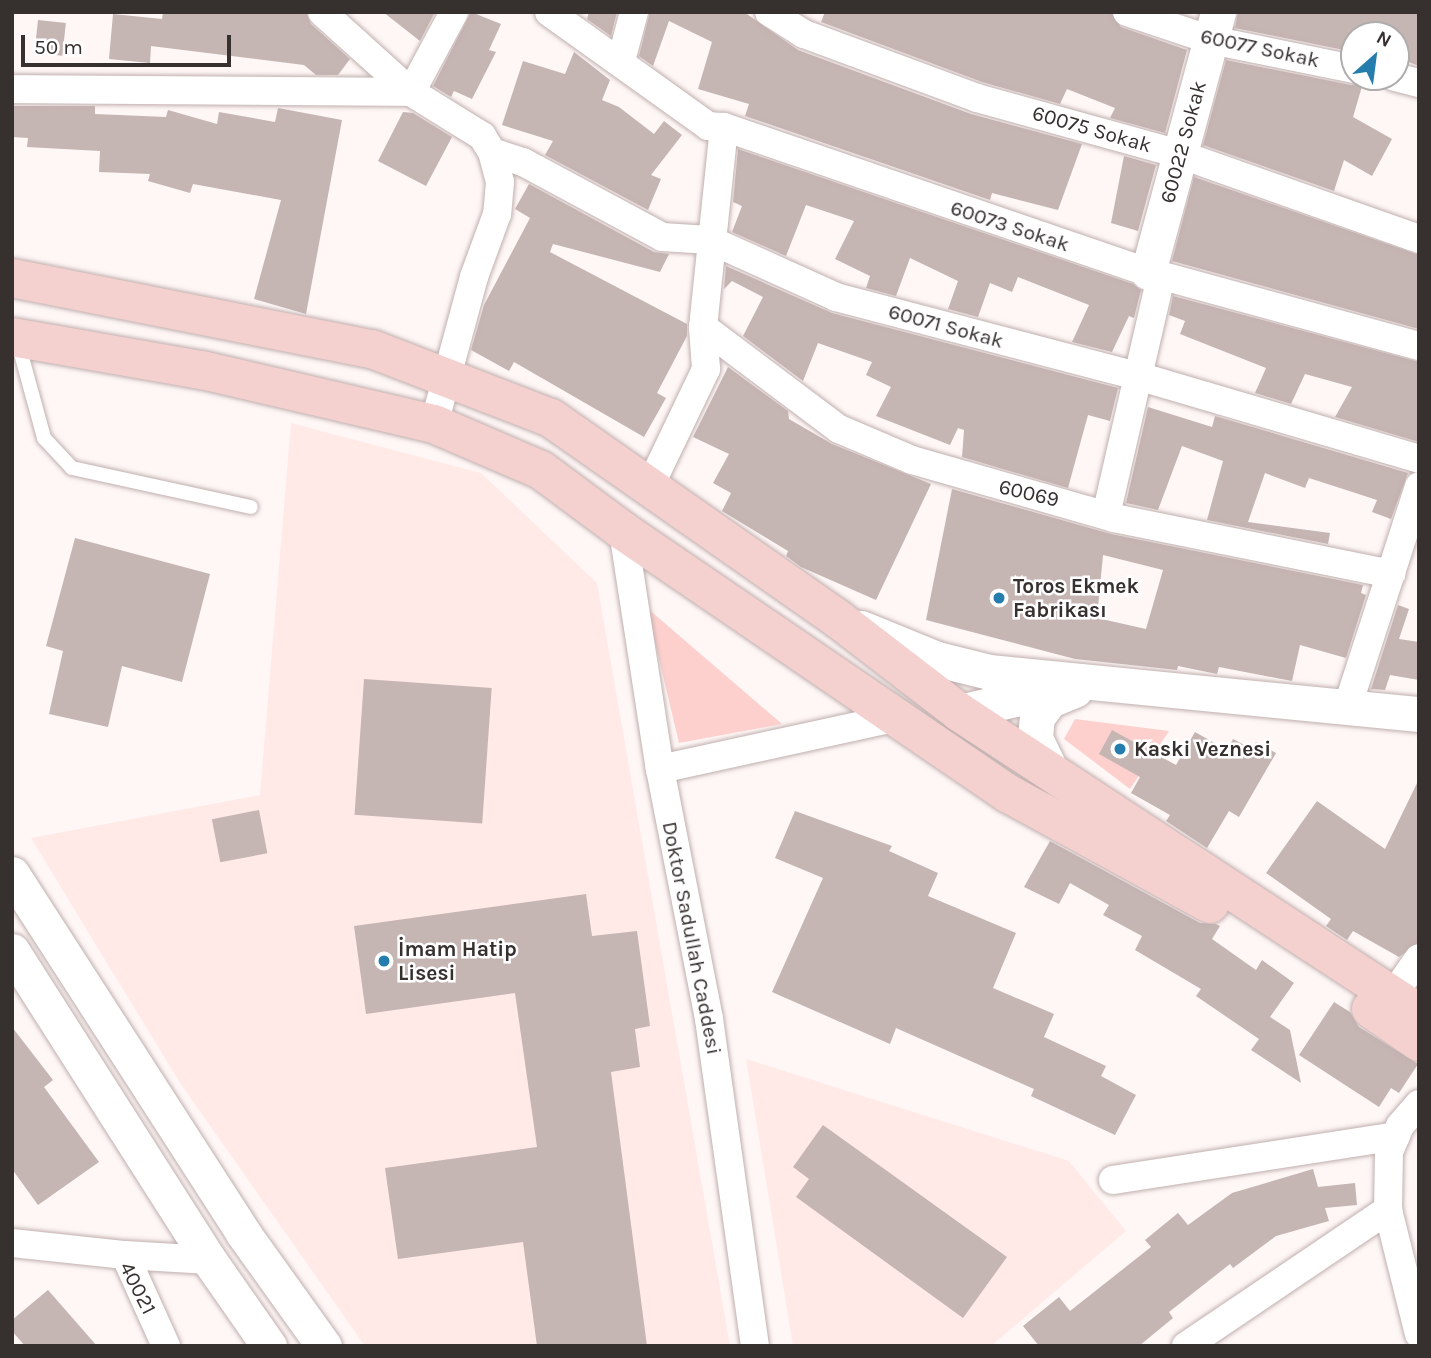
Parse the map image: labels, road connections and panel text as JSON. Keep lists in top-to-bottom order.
{
  "streets": {
    "street": [
      "60077 Sokak",
      "60075 Sokak",
      "60022 Sokak",
      "60073 Sokak",
      "60071 Sokak",
      "60069",
      "Doktor Sadullah Caddesi",
      "40021"
    ]
  },
  "crossings": [
    ["60077 Sokak", "60022 Sokak"],
    ["60075 Sokak", "60022 Sokak"],
    ["60022 Sokak", "60073 Sokak"]
  ],
  "places": ["Toros Ekmek Fabrikası", "Kaski Veznesi", "İmam Hatip Lisesi"],
  "scale_bar": "50 m",
  "north": "top right"
}
